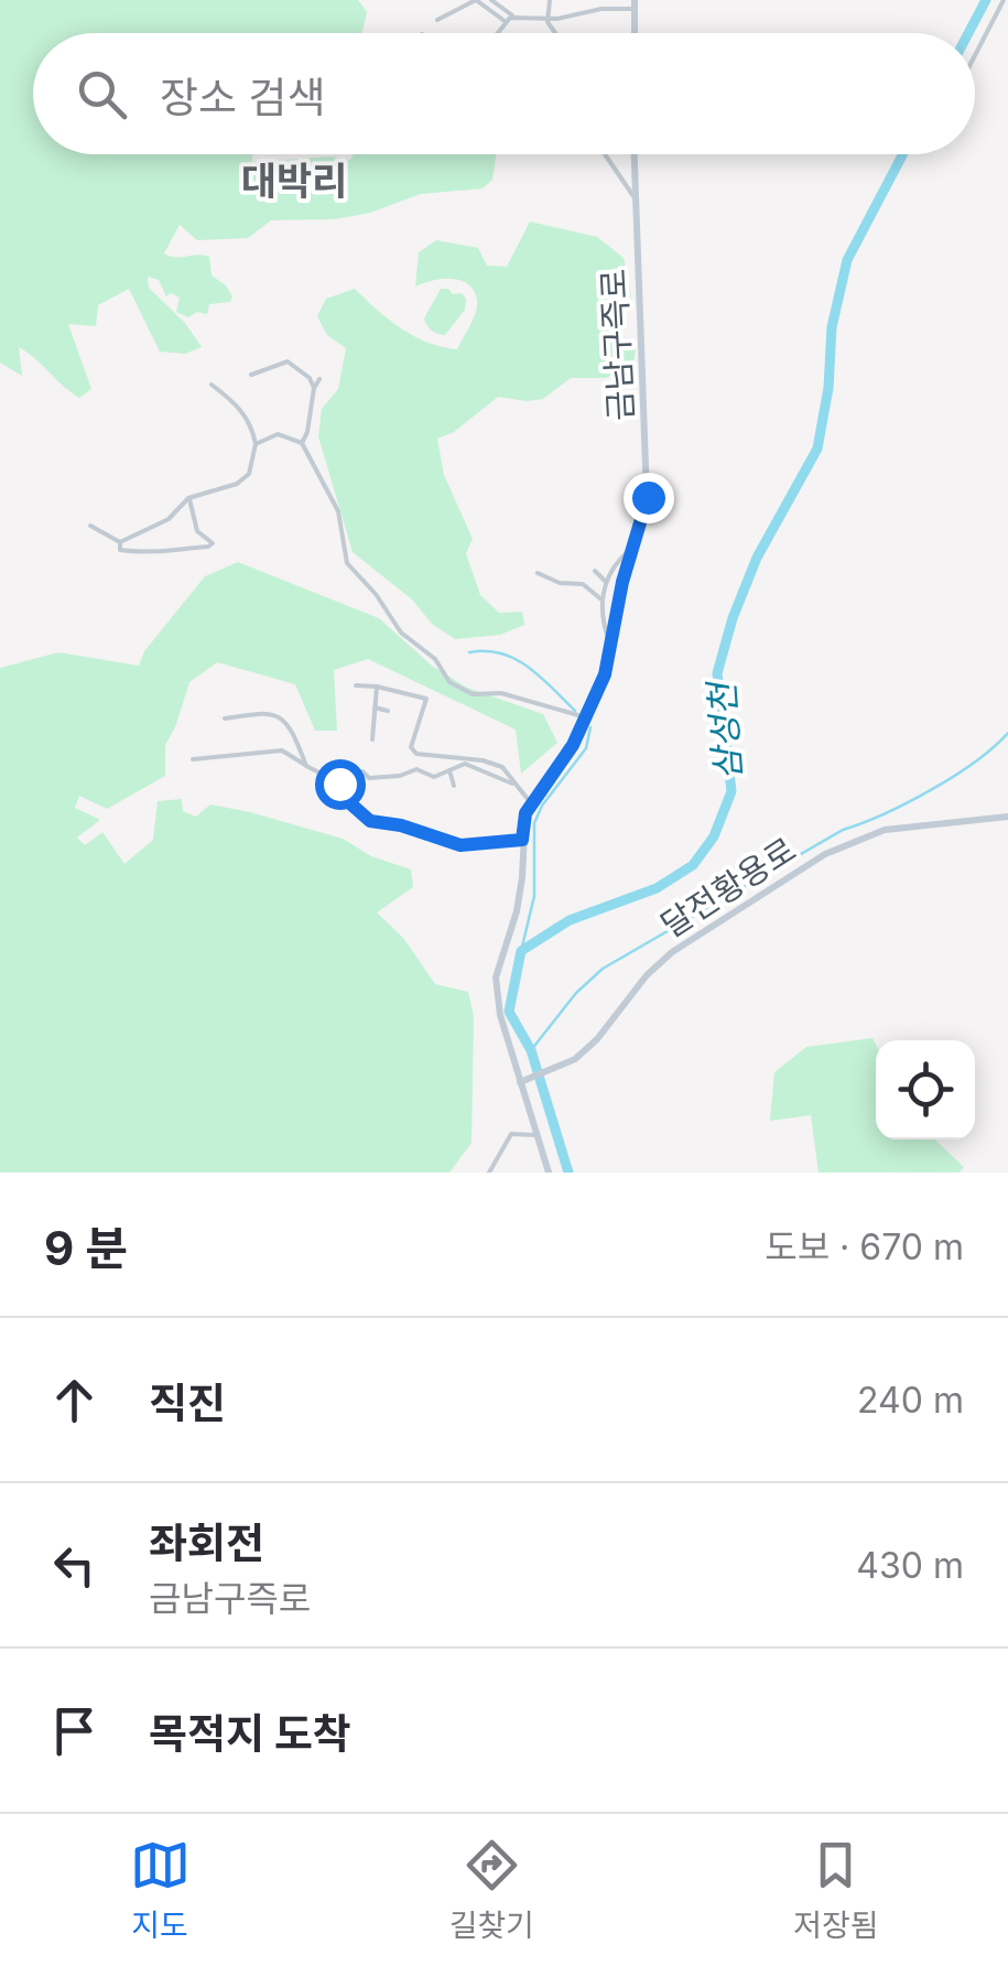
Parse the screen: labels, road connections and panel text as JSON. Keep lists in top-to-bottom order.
{
  "streets": {
    "main road": ["금남구즉로", "달전황용로"]
  },
  "crossings": [
    ["금남구즉로", "달전황용로"]
  ],
  "districts": ["대박리"],
  "water": ["삼성천"],
  "page": {
    "search": "장소 검색",
    "heading": ["9 분", "도보 · 670 m"],
    "list": [
      ["직진", "240 m"],
      ["좌회전", "금남구즉로", "430 m"],
      "목적지 도착"
    ],
    "nav": ["지도", "길찾기", "저장됨"]
  }
}
